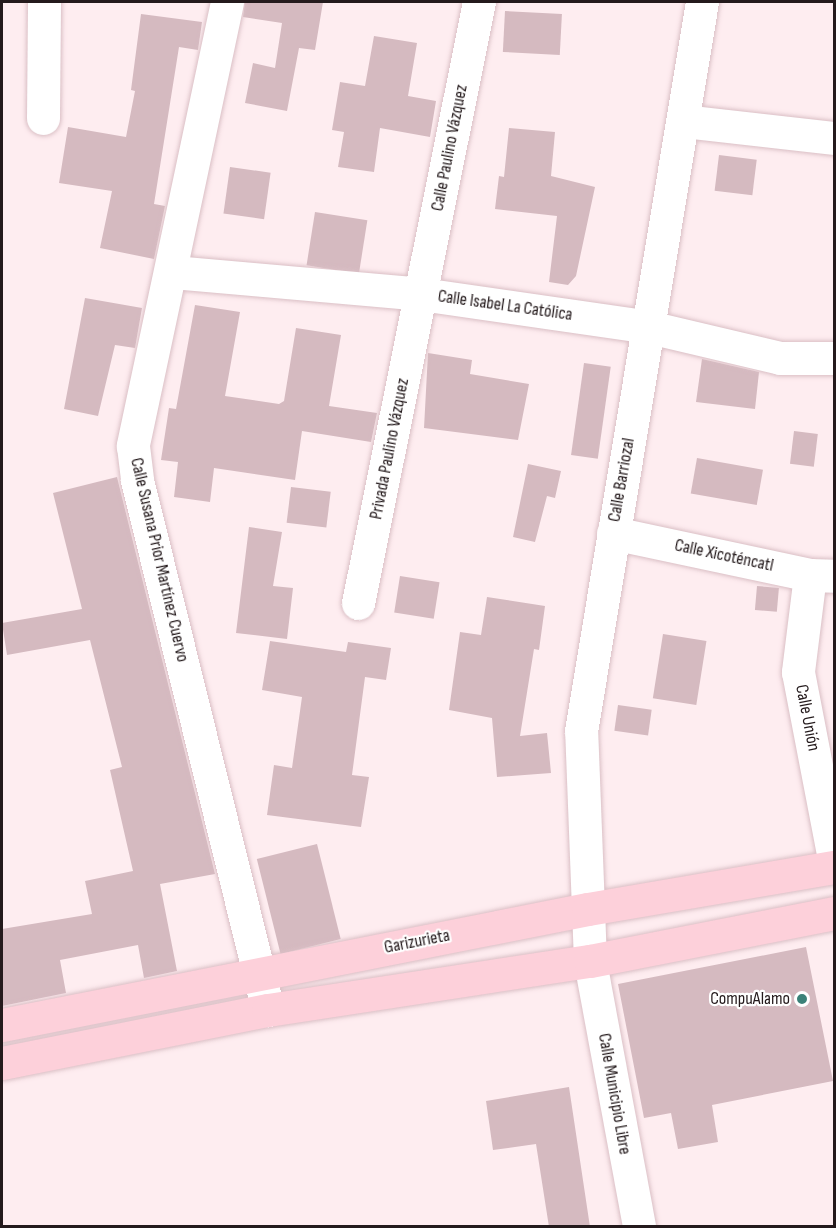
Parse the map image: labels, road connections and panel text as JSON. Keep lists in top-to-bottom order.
{
  "streets": {
    "main road": ["Garizurieta"],
    "street": [
      "Calle Paulino Vázquez",
      "Calle Isabel La Católica",
      "Privada Paulino Vázquez",
      "Calle Barriozal",
      "Calle Xicoténcatl",
      "Calle Susana Prior Martínez Cuervo",
      "Calle Unión",
      "Calle Municipio Libre"
    ]
  },
  "crossings": [
    ["Calle Paulino Vázquez", "Calle Isabel La Católica"],
    ["Calle Paulino Vázquez", "Privada Paulino Vázquez"],
    ["Calle Isabel La Católica", "Privada Paulino Vázquez"],
    ["Calle Isabel La Católica", "Calle Barriozal"],
    ["Calle Isabel La Católica", "Calle Susana Prior Martínez Cuervo"],
    ["Calle Barriozal", "Calle Xicoténcatl"],
    ["Calle Barriozal", "Garizurieta"],
    ["Calle Barriozal", "Calle Municipio Libre"],
    ["Calle Xicoténcatl", "Calle Unión"],
    ["Calle Susana Prior Martínez Cuervo", "Garizurieta"]
  ],
  "places": ["CompuAlamo"]
}
